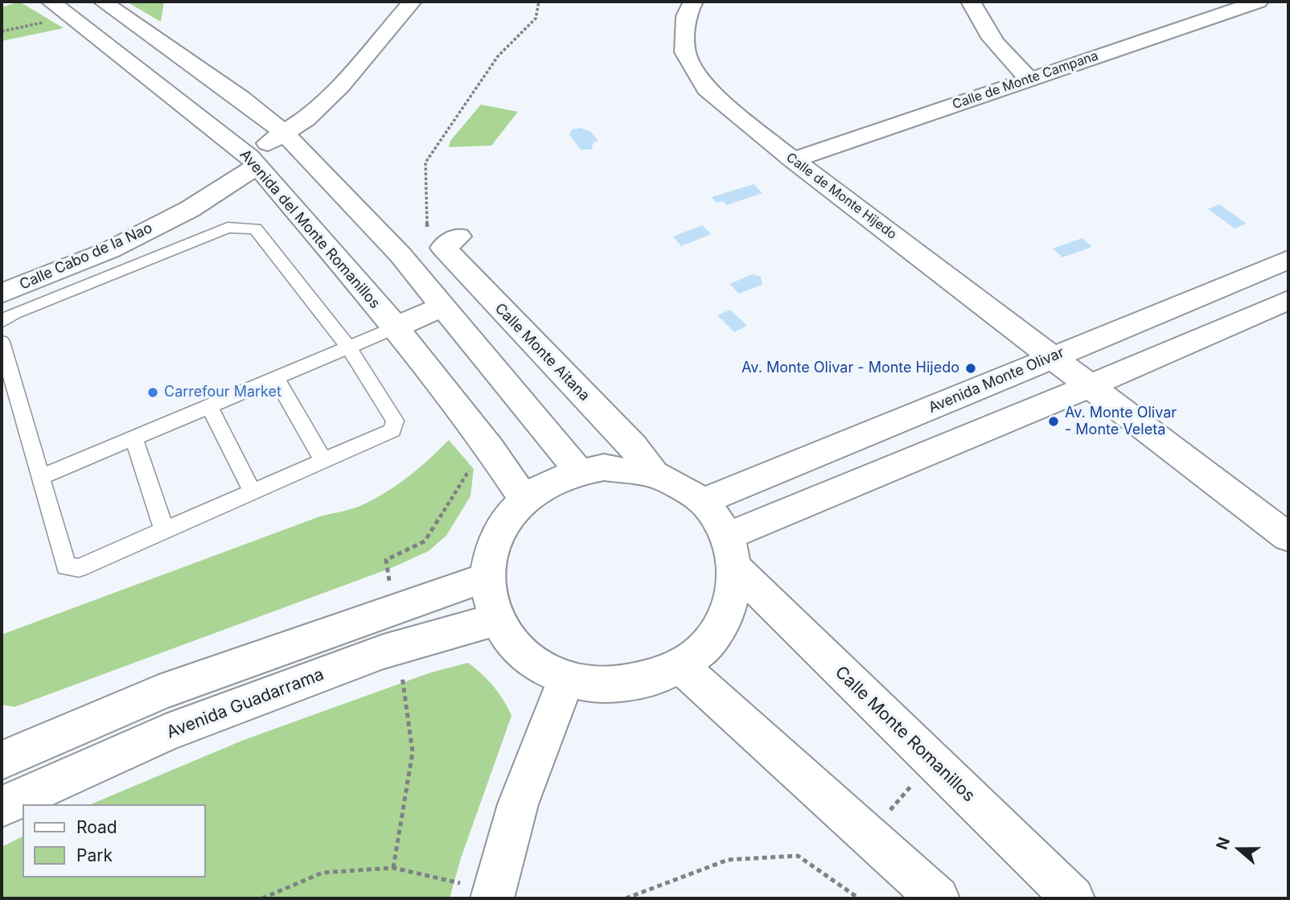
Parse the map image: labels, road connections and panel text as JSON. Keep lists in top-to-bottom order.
{
  "streets": {
    "street": [
      "Calle de Monte Campana",
      "Calle de Monte Hijedo",
      "Avenida del Monte Romanillos",
      "Calle Cabo de la Nao",
      "Calle Monte Aitana",
      "Avenida Monte Olivar",
      "Avenida Guadarrama",
      "Calle Monte Romanillos"
    ]
  },
  "crossings": [
    ["Calle de Monte Campana", "Calle de Monte Hijedo"],
    ["Calle de Monte Hijedo", "Avenida Monte Olivar"],
    ["Avenida del Monte Romanillos", "Calle Cabo de la Nao"],
    ["Avenida del Monte Romanillos", "Calle Monte Romanillos"],
    ["Calle Monte Aitana", "Calle Monte Romanillos"],
    ["Avenida Monte Olivar", "Calle Monte Romanillos"],
    ["Avenida Guadarrama", "Calle Monte Romanillos"]
  ],
  "places": ["Av. Monte Olivar - Monte Hijedo", "Carrefour Market", "Av. Monte Olivar - Monte Veleta"],
  "legend": ["Road", "Park"],
  "north": "left"
}
